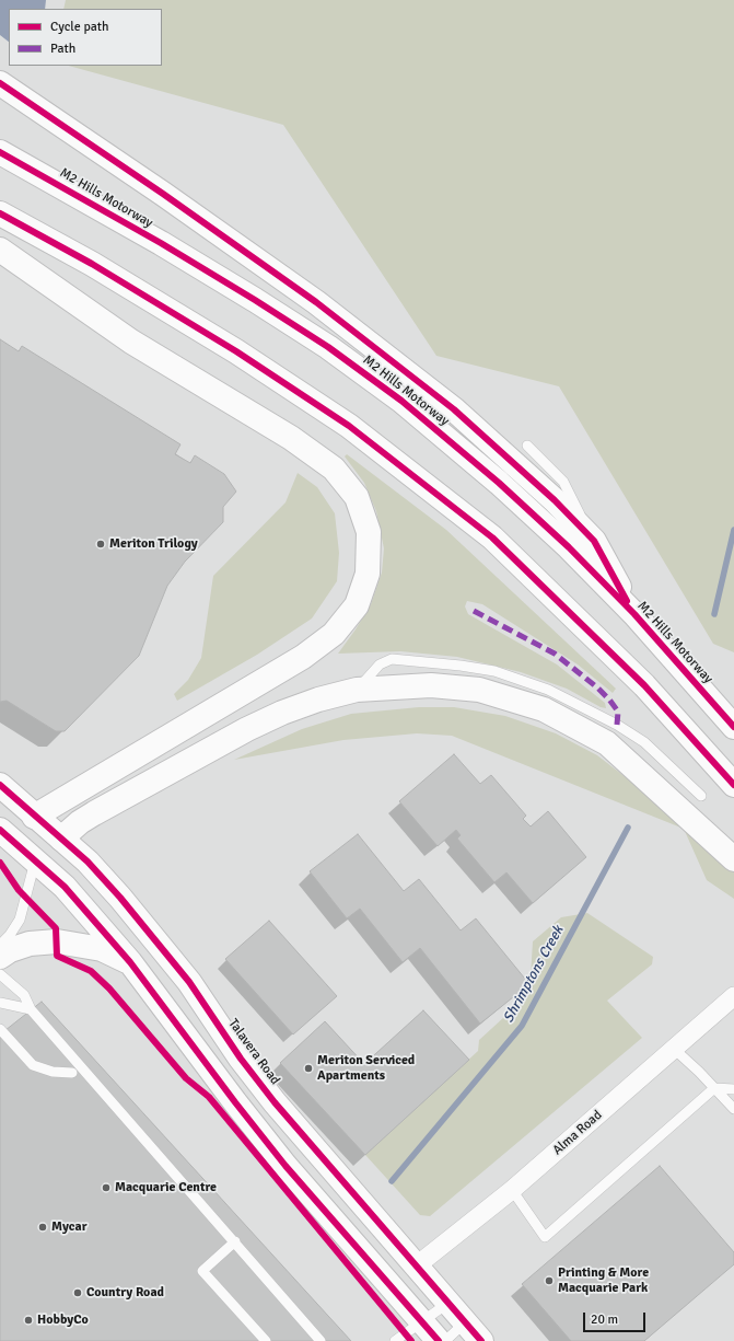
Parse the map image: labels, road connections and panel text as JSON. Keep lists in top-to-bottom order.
{
  "streets": {
    "main road": ["M2 Hills Motorway", "Talavera Road"],
    "street": ["Alma Road"]
  },
  "crossings": [
    ["Talavera Road", "Alma Road"]
  ],
  "water": ["Shrimptons Creek"],
  "places": [
    "Meriton Trilogy",
    "Meriton Serviced Apartments",
    "Macquarie Centre",
    "Mycar",
    "Printing & More Macquarie Park",
    "Country Road",
    "HobbyCo"
  ],
  "legend": ["Cycle path", "Path"],
  "scale_bar": "20 m"
}
